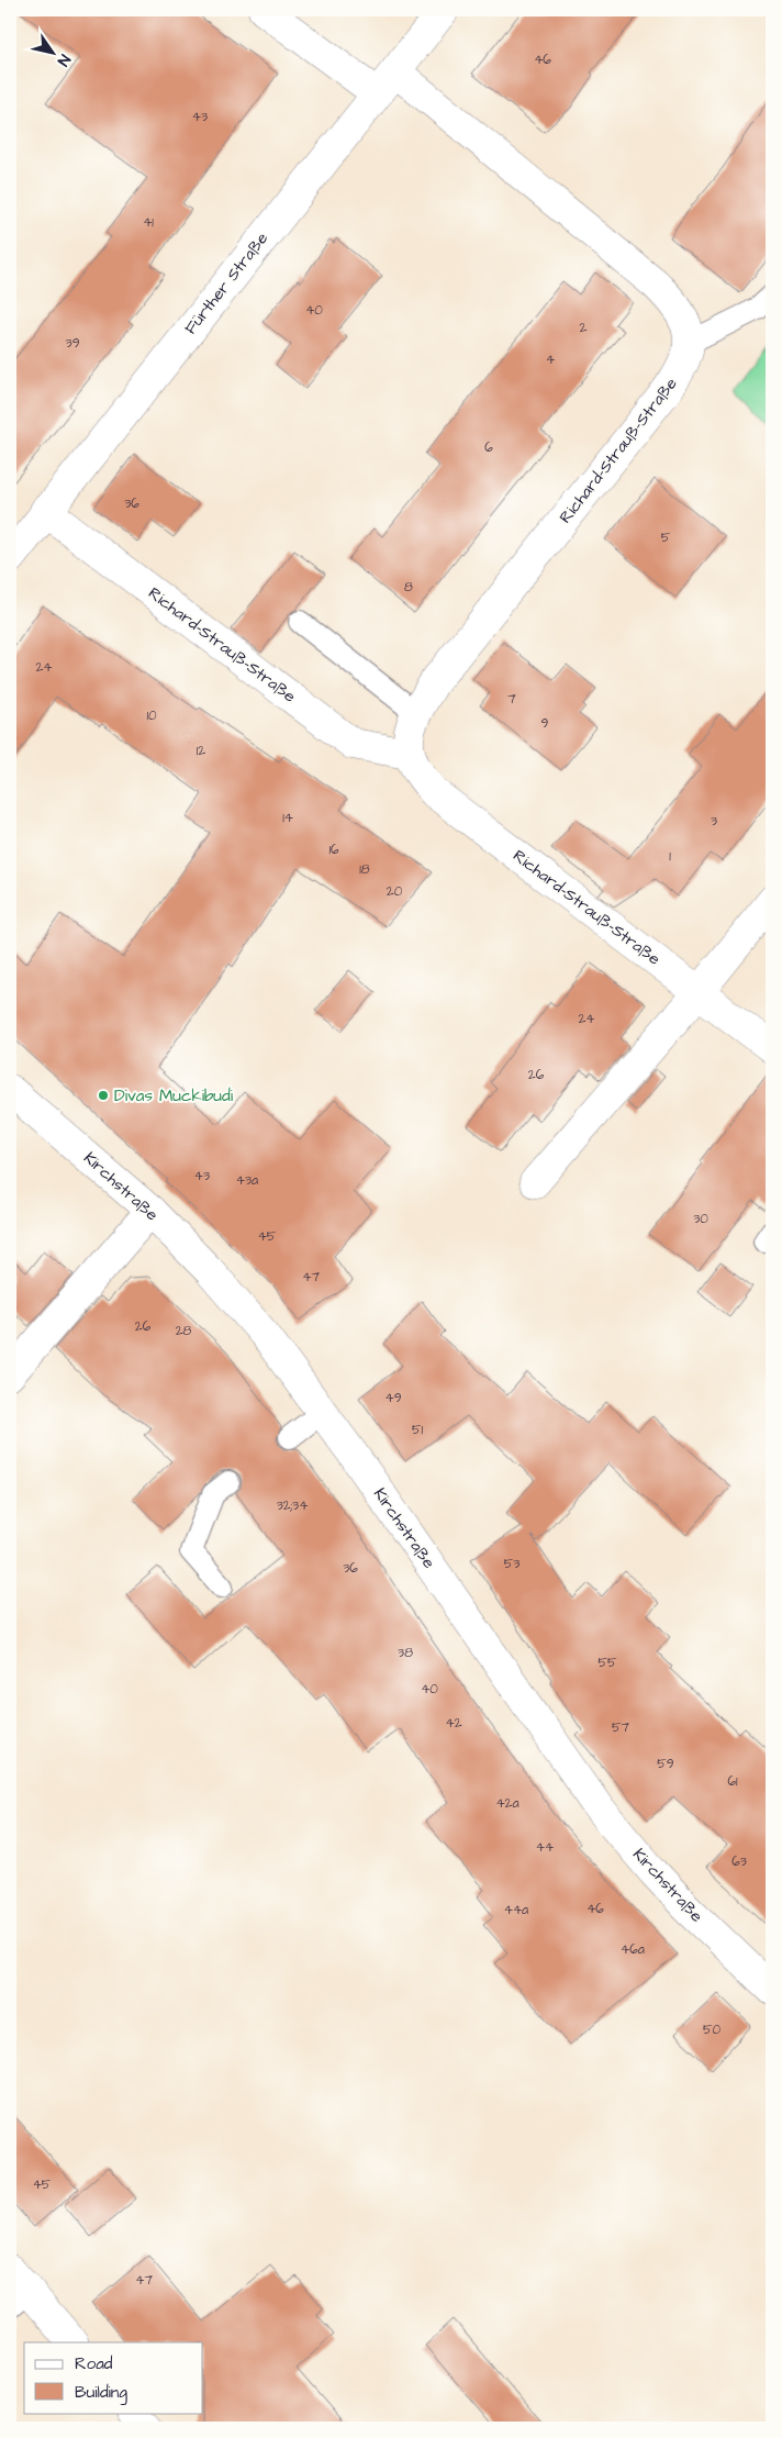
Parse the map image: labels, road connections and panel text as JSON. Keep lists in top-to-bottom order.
{
  "streets": {
    "street": ["Fürther Straße", "Richard-Strauß-Straße", "Kirchstraße"]
  },
  "crossings": [
    ["Fürther Straße", "Richard-Strauß-Straße"]
  ],
  "places": ["Divas Muckibudi"],
  "house_numbers": [
    "46",
    "43",
    "41",
    "40",
    "2",
    "39",
    "4",
    "6",
    "36",
    "5",
    "8",
    "24",
    "7",
    "10",
    "9",
    "12",
    "14",
    "3",
    "16",
    "1",
    "18",
    "20",
    "24",
    "26",
    "43",
    "43a",
    "30",
    "45",
    "47",
    "26",
    "28",
    "49",
    "51",
    "32;34",
    "53",
    "36",
    "38",
    "55",
    "40",
    "42",
    "57",
    "59",
    "61",
    "42a",
    "44",
    "63",
    "46",
    "44a",
    "46a",
    "50",
    "45",
    "47"
  ],
  "legend": ["Road", "Building"],
  "north": "bottom right"
}
